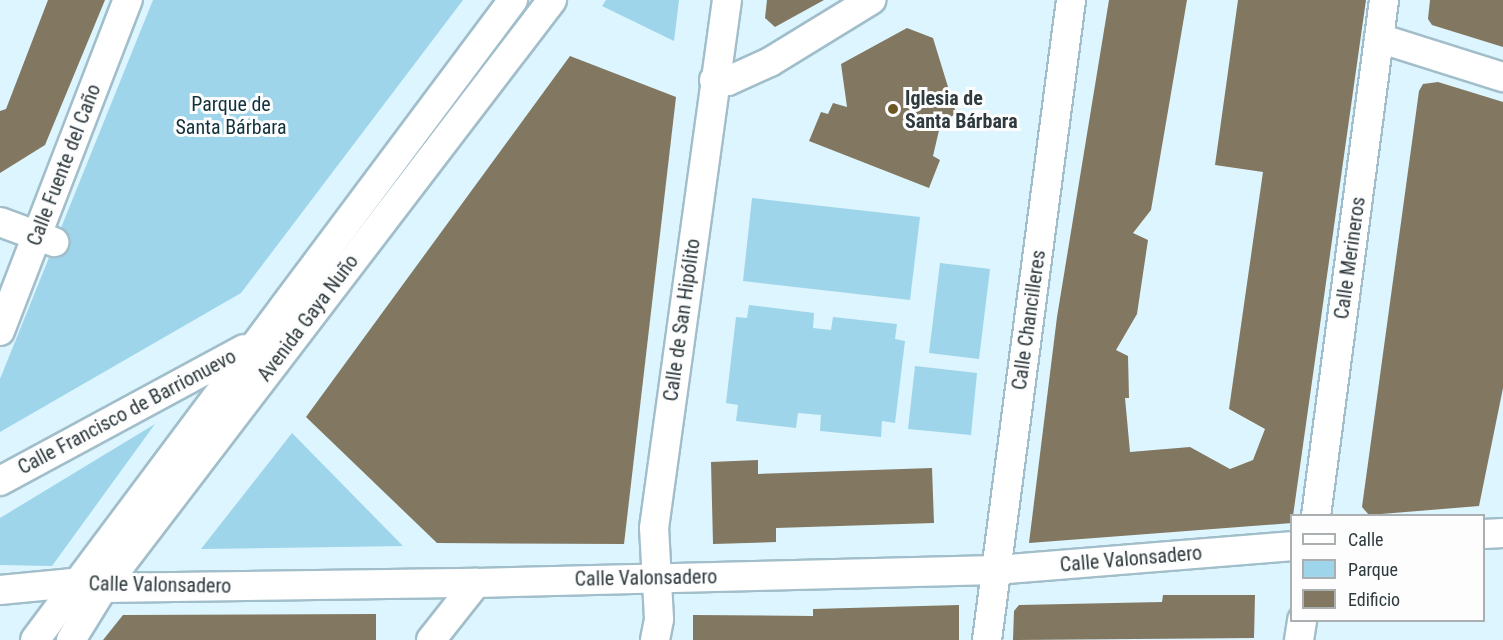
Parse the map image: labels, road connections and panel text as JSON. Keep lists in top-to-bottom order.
{
  "streets": {
    "street": [
      "Calle Fuente del Caño",
      "Calle Merineros",
      "Avenida Gaya Nuño",
      "Calle de San Hipólito",
      "Calle Chancilleres",
      "Calle Francisco de Barrionuevo",
      "Calle Valonsadero"
    ]
  },
  "crossings": [
    ["Avenida Gaya Nuño", "Calle Francisco de Barrionuevo"],
    ["Avenida Gaya Nuño", "Calle Valonsadero"],
    ["Calle de San Hipólito", "Calle Valonsadero"],
    ["Calle Chancilleres", "Calle Valonsadero"]
  ],
  "parks": ["Parque de Santa Bárbara"],
  "places": ["Iglesia de Santa Bárbara"],
  "legend": ["Calle", "Parque", "Edificio"]
}
